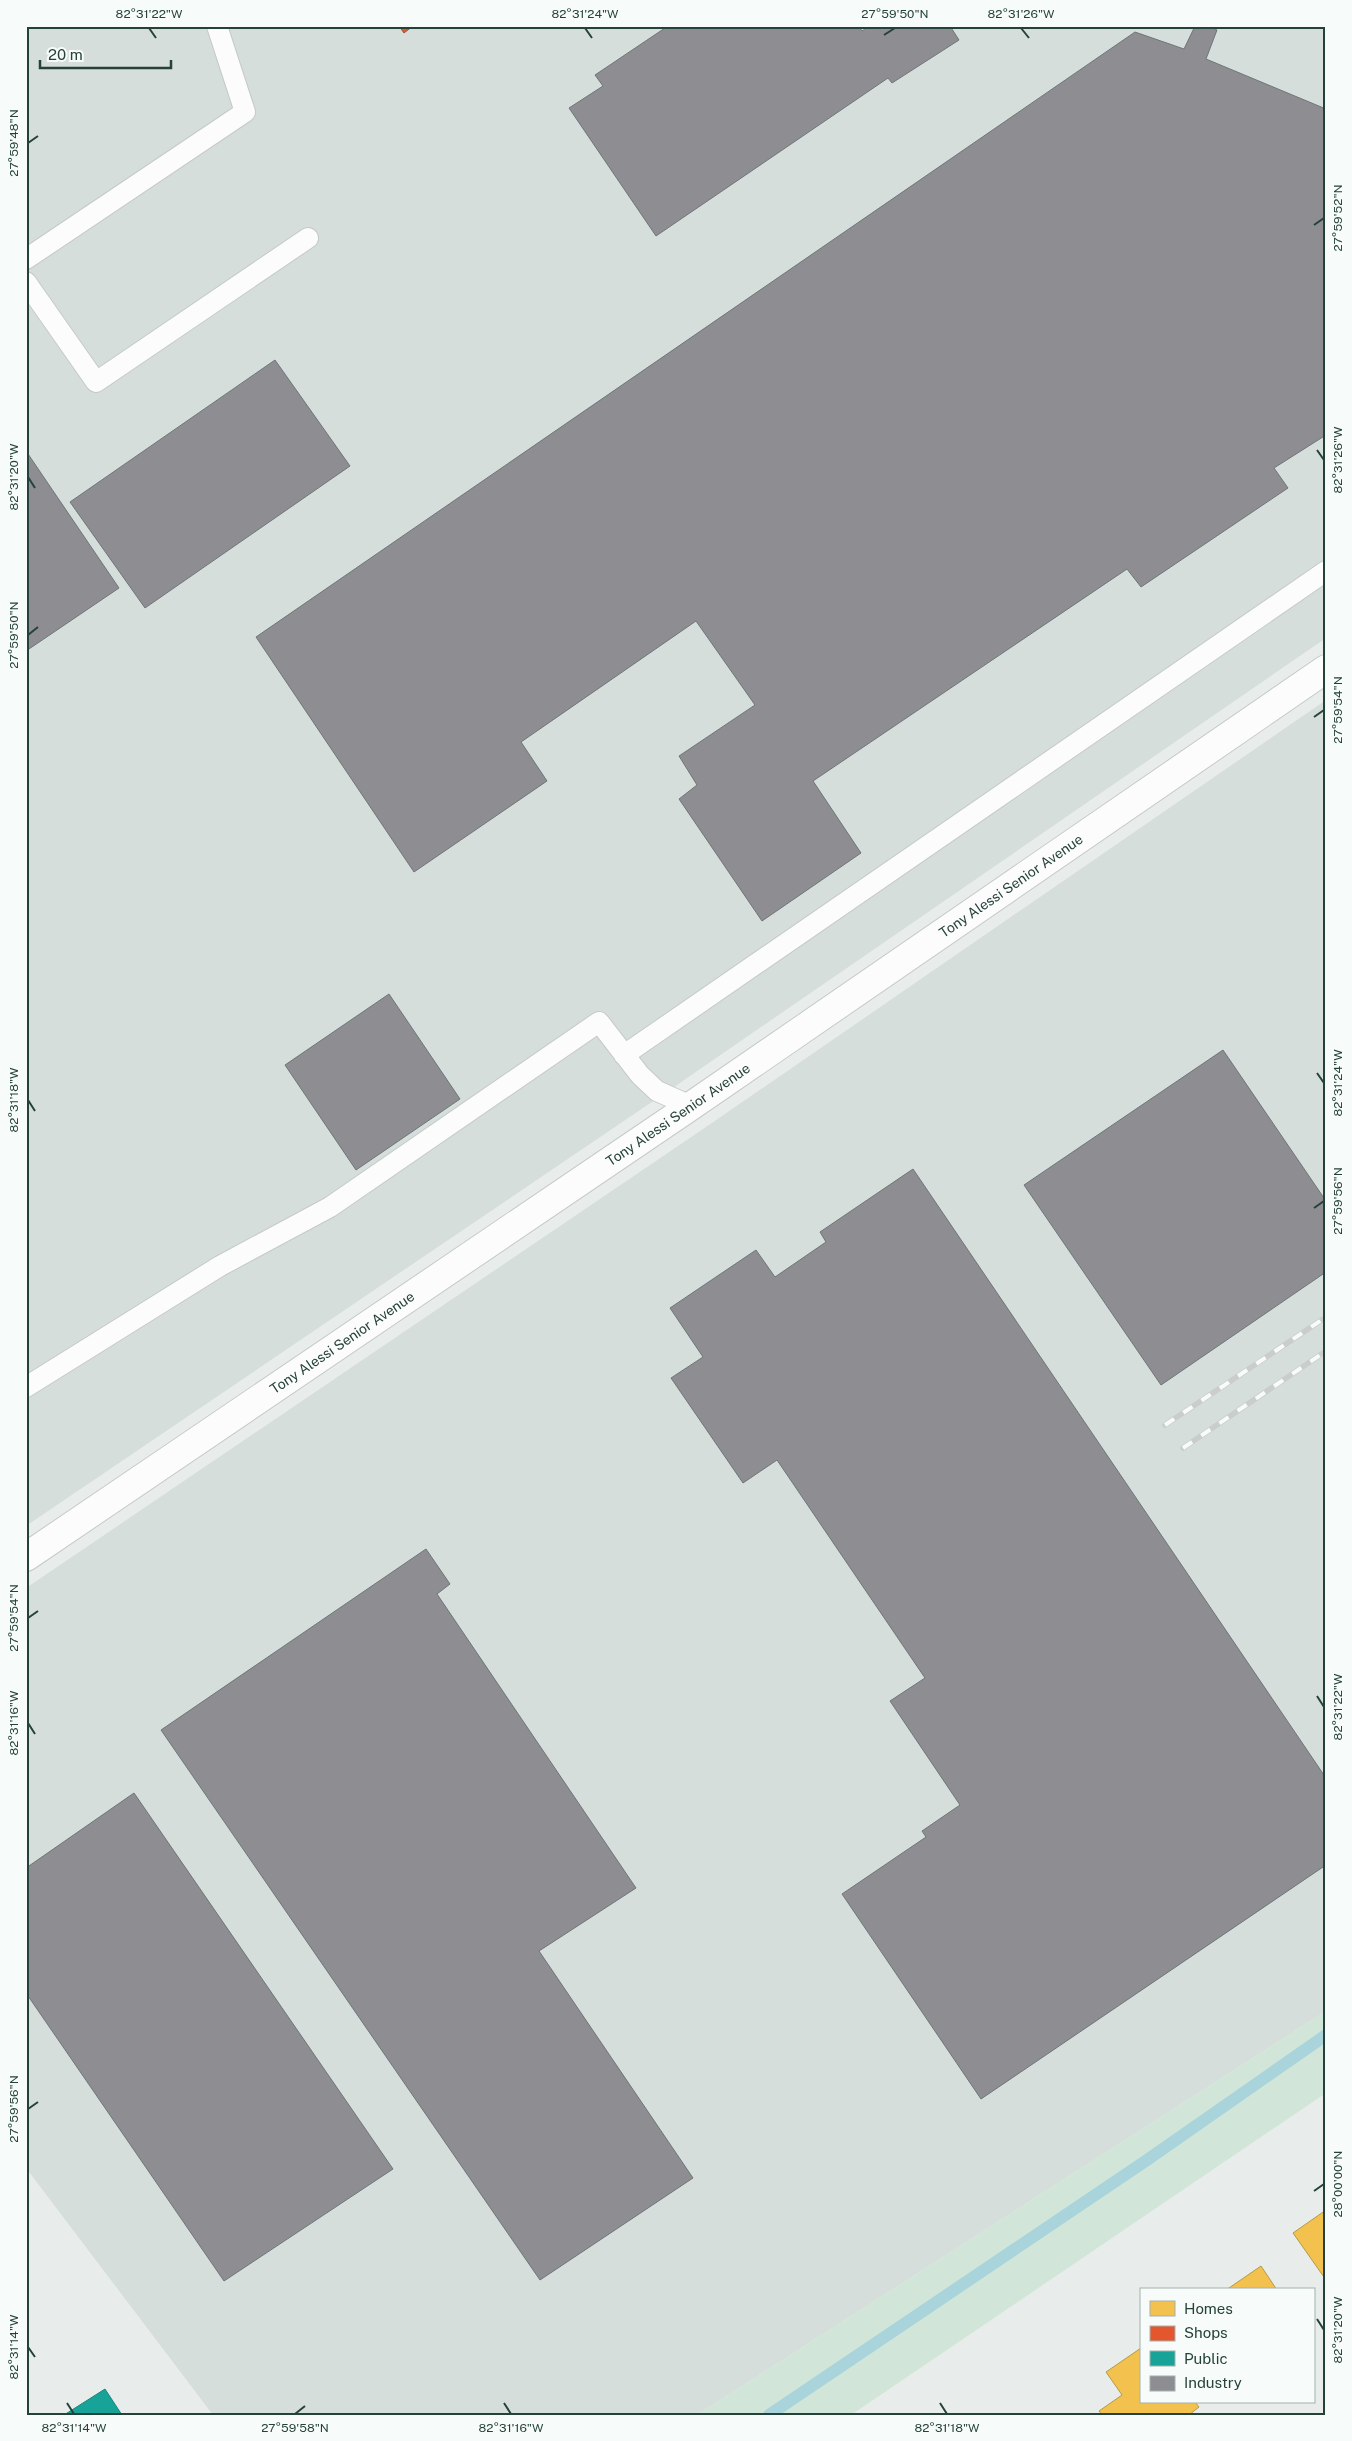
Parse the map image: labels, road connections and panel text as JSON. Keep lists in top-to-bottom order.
{
  "streets": {
    "street": ["Tony Alessi Senior Avenue"]
  },
  "legend": [
    "Homes",
    "Shops",
    "Public",
    "Industry"
  ],
  "scale_bar": "20 m",
  "coordinates": [
    "82°31'22\"W",
    "82°31'24\"W",
    "27°59'50\"N",
    "82°31'26\"W",
    "27°59'48\"N",
    "27°59'52\"N",
    "82°31'20\"W",
    "27°59'54\"N",
    "82°31'18\"W",
    "27°59'56\"N",
    "82°31'16\"W",
    "28°00'00\"N",
    "82°31'14\"W",
    "27°59'58\"N"
  ]
}
